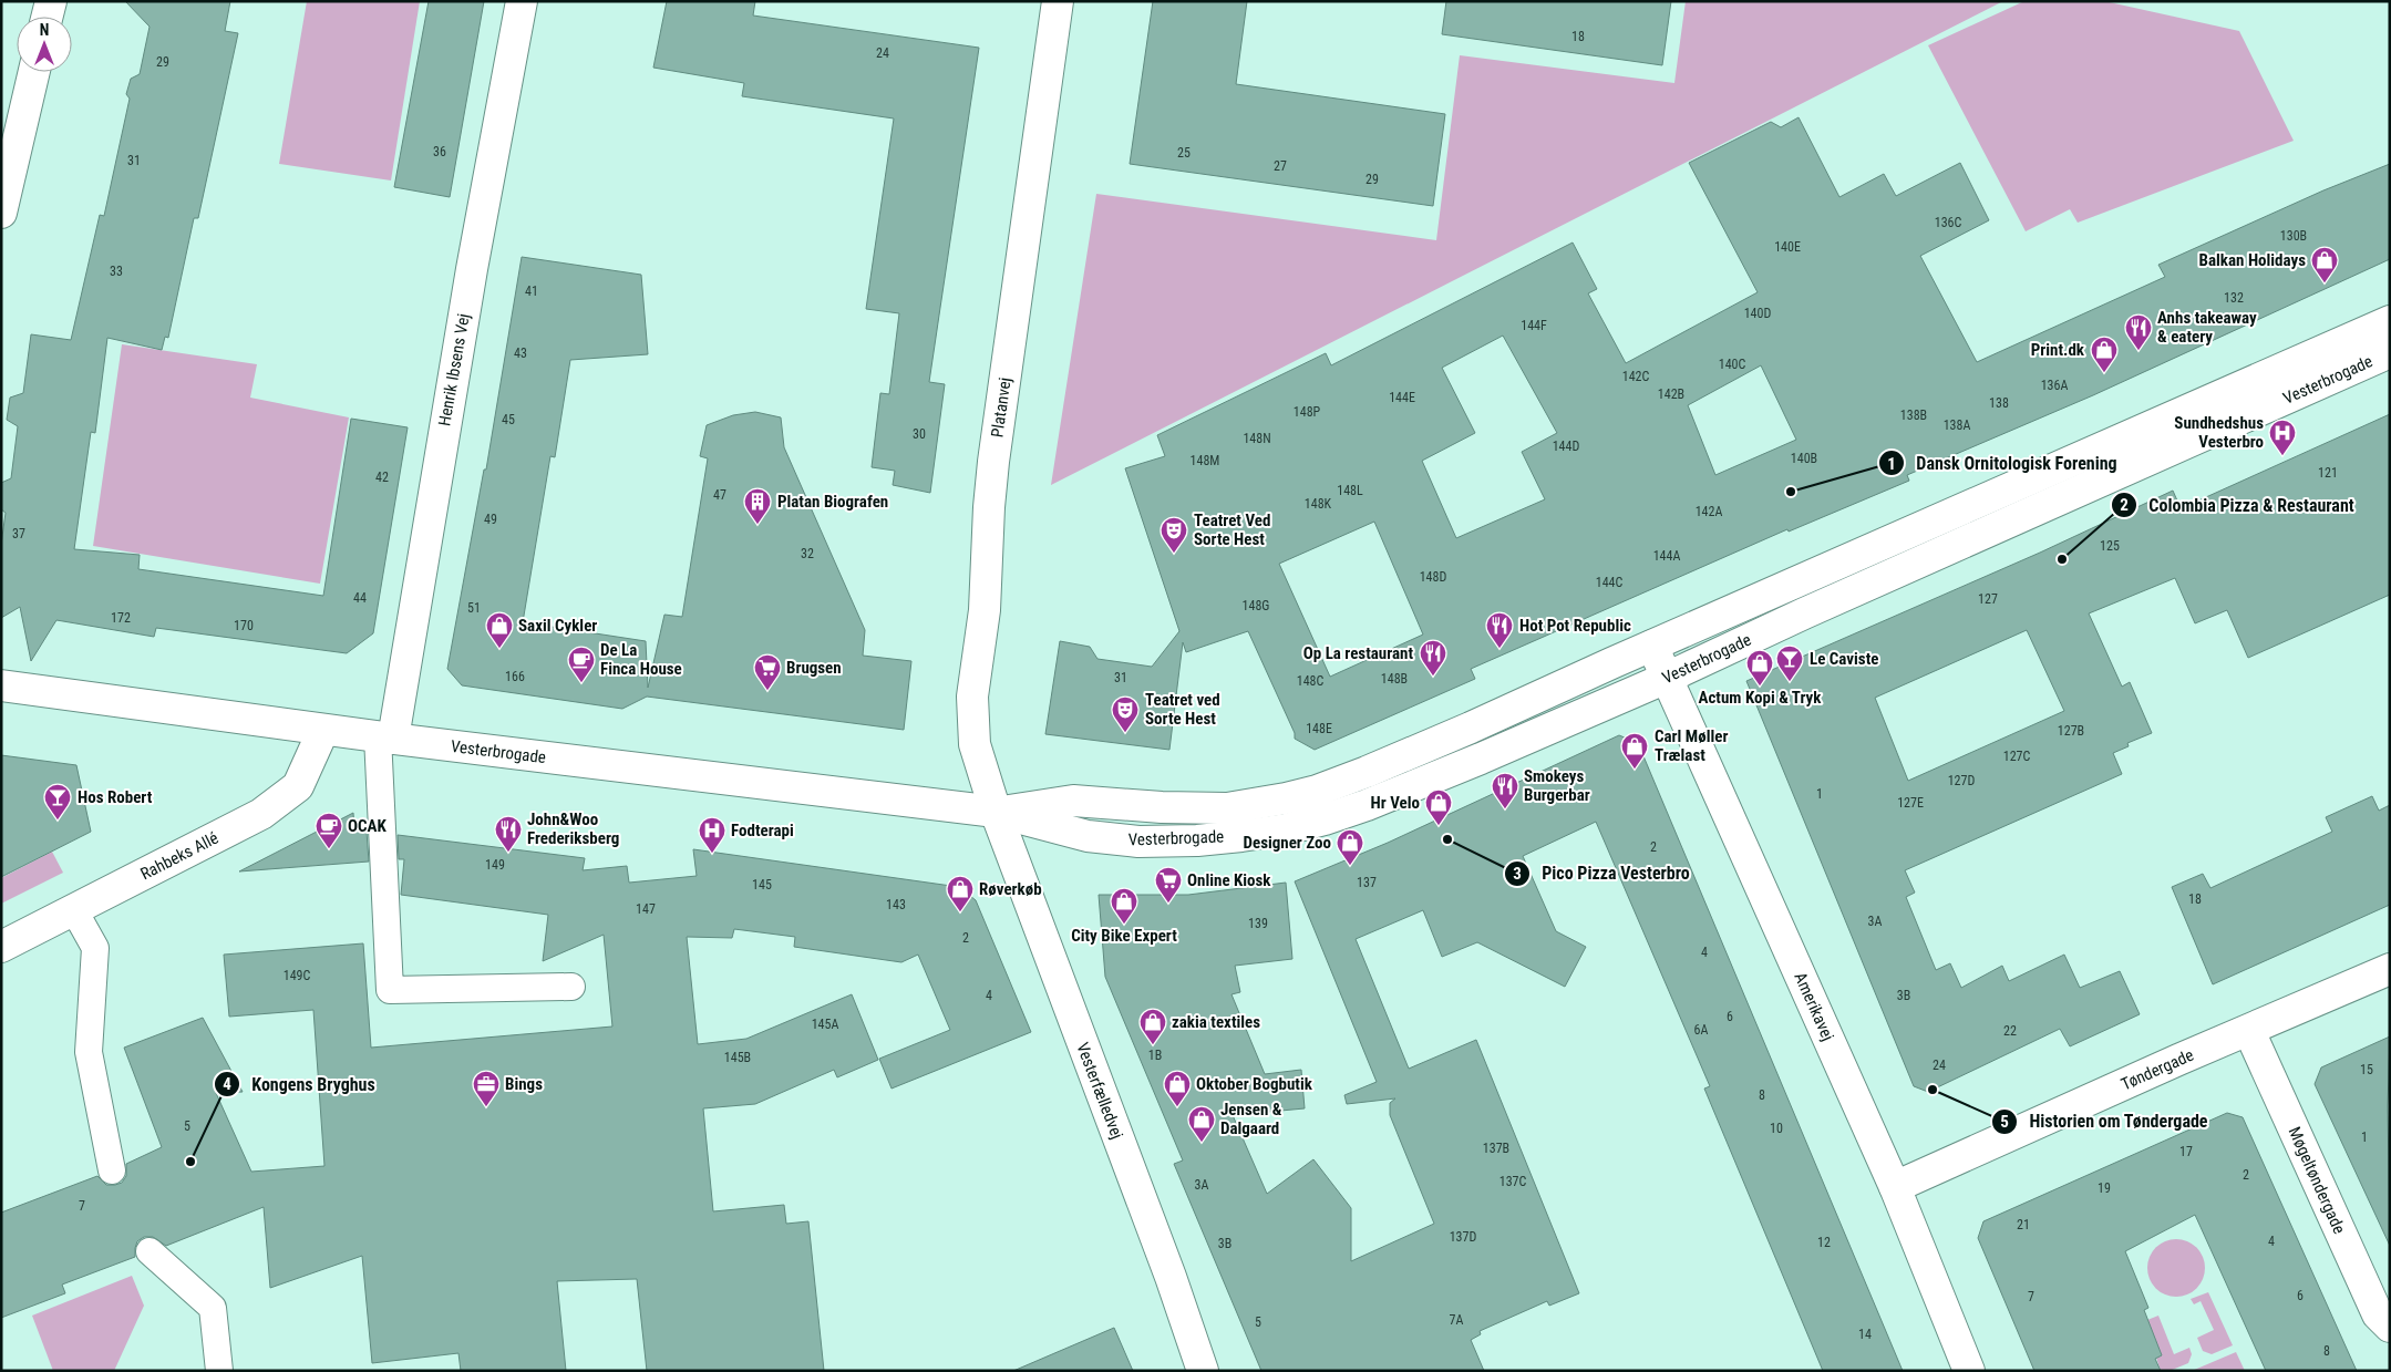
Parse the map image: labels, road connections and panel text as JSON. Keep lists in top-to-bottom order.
{
  "streets": {
    "street": [
      "Henrik Ibsens Vej",
      "Vesterbrogade",
      "Platanvej",
      "Rahbeks Allé",
      "Amerikavej",
      "Tøndergade",
      "Vesterfælledvej",
      "Møgeltøndergade"
    ]
  },
  "crossings": [
    ["Henrik Ibsens Vej", "Vesterbrogade"],
    ["Vesterbrogade", "Platanvej"],
    ["Vesterbrogade", "Rahbeks Allé"],
    ["Vesterbrogade", "Amerikavej"],
    ["Vesterbrogade", "Vesterfælledvej"],
    ["Platanvej", "Vesterfælledvej"],
    ["Amerikavej", "Tøndergade"],
    ["Tøndergade", "Møgeltøndergade"]
  ],
  "places": {
    "shop": [
      "Balkan Holidays",
      "Print.dk",
      "Saxil Cykler",
      "Actum Kopi & Tryk",
      "Carl Møller Trælast",
      "Hr Velo",
      "Designer Zoo",
      "Røverkøb",
      "City Bike Expert",
      "zakia textiles",
      "Oktober Bogbutik",
      "Jensen & Dalgaard"
    ],
    "restaurant": [
      "Anhs takeaway & eatery",
      "Hot Pot Republic",
      "Op La restaurant",
      "Smokeys Burgerbar",
      "John&Woo Frederiksberg"
    ],
    "hospital": ["Sundhedshus Vesterbro", "Fodterapi"],
    "other": [
      "Dansk Ornitologisk Forening",
      "Colombia Pizza & Restaurant",
      "Pico Pizza Vesterbro",
      "Historien om Tøndergade",
      "Kongens Bryghus"
    ],
    "building": ["Platan Biografen"],
    "theatre": ["Teatret Ved Sorte Hest", "Teatret ved Sorte Hest"],
    "bar": ["Le Caviste", "Hos Robert"],
    "cafe": ["De La Finca House", "OCAK"],
    "supermarket": ["Brugsen", "Online Kiosk"],
    "office": ["Bings"]
  },
  "house_numbers": [
    "18",
    "24",
    "29",
    "36",
    "25",
    "31",
    "27",
    "29",
    "136C",
    "130B",
    "140E",
    "33",
    "41",
    "132",
    "140D",
    "144F",
    "43",
    "140C",
    "142C",
    "136A",
    "142B",
    "144E",
    "138",
    "148P",
    "138B",
    "45",
    "138A",
    "30",
    "148N",
    "144D",
    "140B",
    "148M",
    "121",
    "42",
    "148L",
    "47",
    "148K",
    "142A",
    "49",
    "37",
    "125",
    "32",
    "144A",
    "148D",
    "144C",
    "44",
    "127",
    "148G",
    "51",
    "172",
    "170",
    "166",
    "31",
    "148B",
    "148C",
    "148E",
    "127B",
    "127C",
    "127D",
    "1",
    "127E",
    "2",
    "149",
    "137",
    "145",
    "18",
    "143",
    "147",
    "3A",
    "139",
    "2",
    "4",
    "149C",
    "4",
    "3B",
    "6",
    "145A",
    "6A",
    "22",
    "1B",
    "145B",
    "24",
    "15",
    "8",
    "5",
    "10",
    "1",
    "137B",
    "17",
    "2",
    "137C",
    "3A",
    "19",
    "7",
    "21",
    "137D",
    "4",
    "12",
    "3B",
    "6",
    "7",
    "7A",
    "5",
    "14",
    "8"
  ],
  "north": "top"
}
